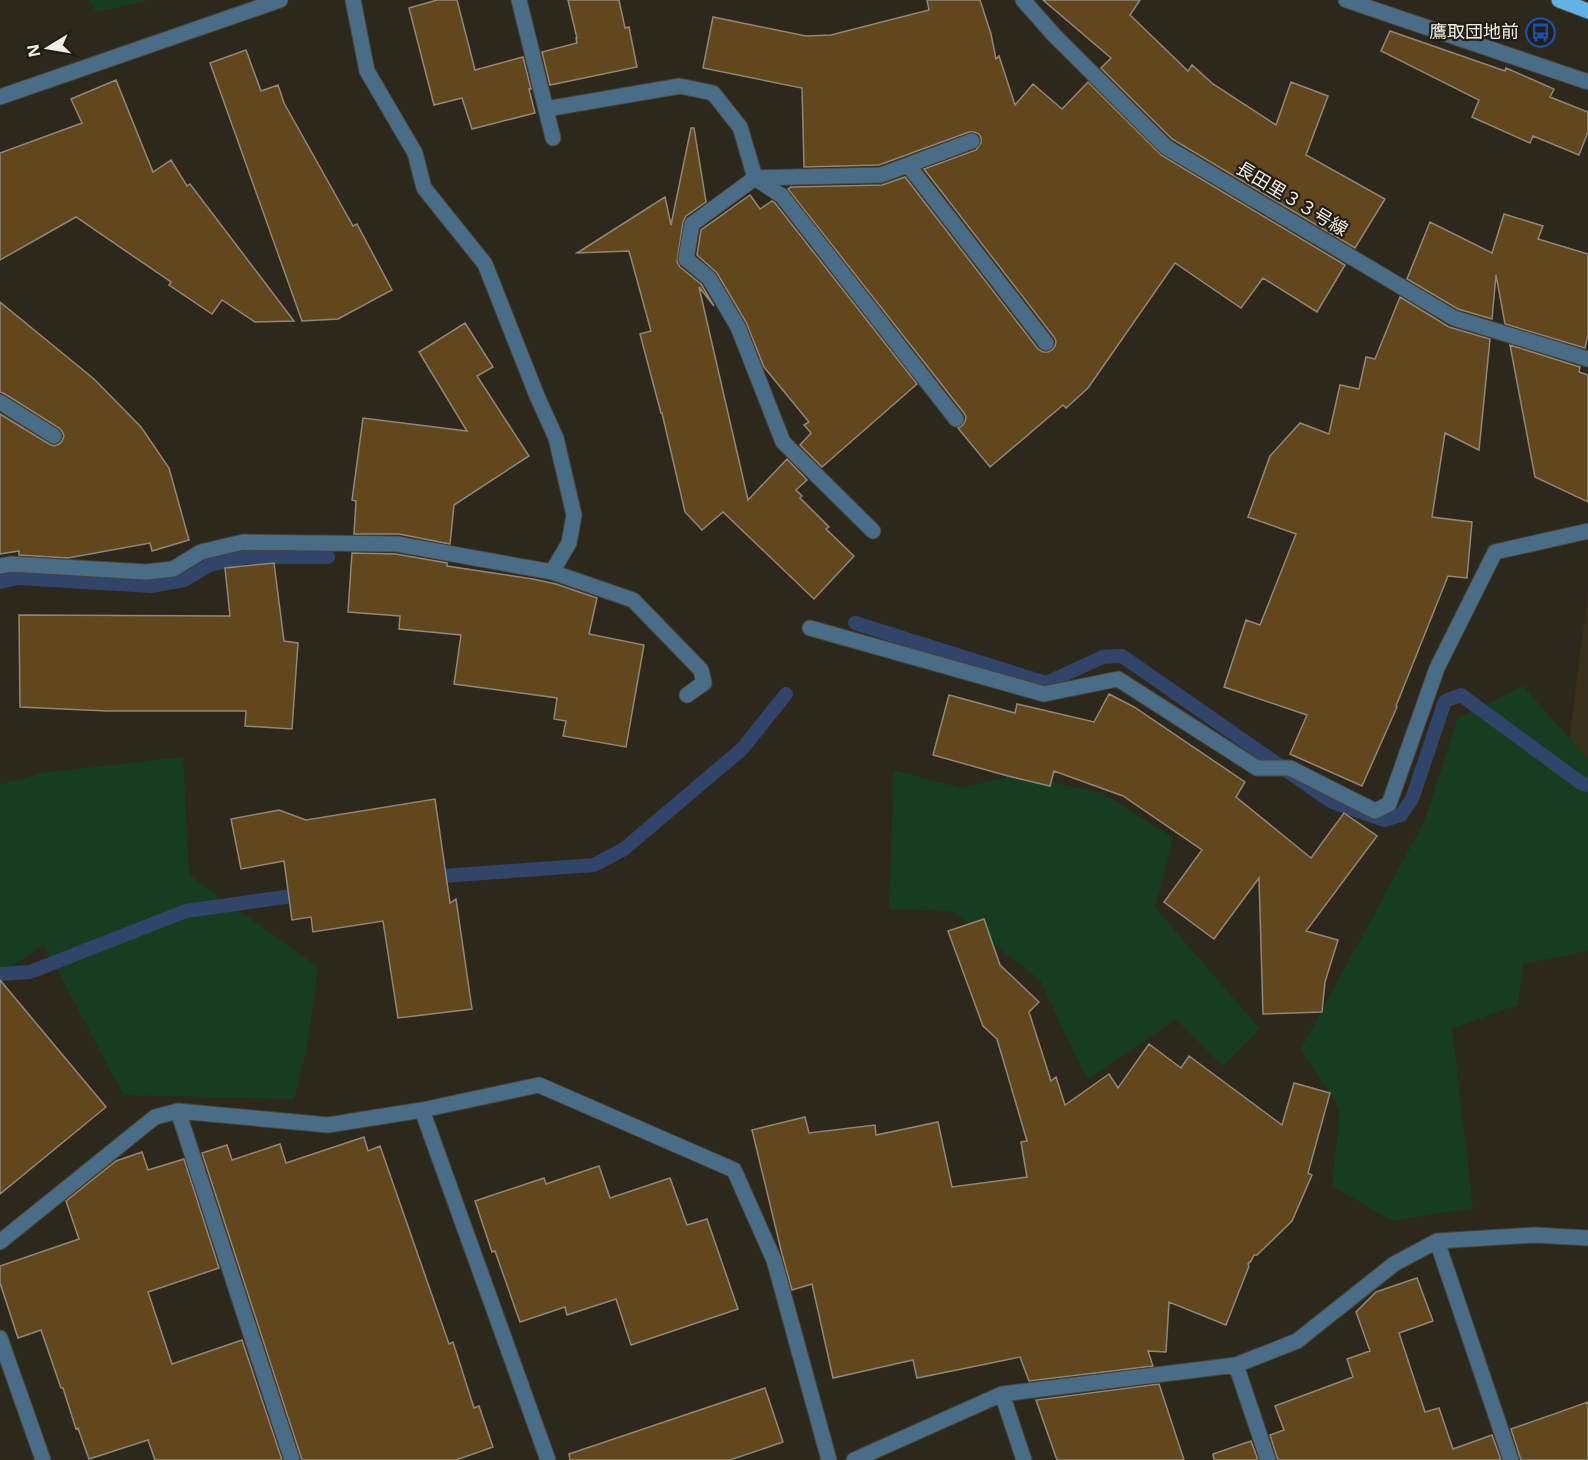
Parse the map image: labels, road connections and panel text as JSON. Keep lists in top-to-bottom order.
{
  "streets": {
    "street": ["長田里３３号線"]
  },
  "places": {
    "bus stop": ["鷹取団地前"]
  },
  "north": "left"
}
